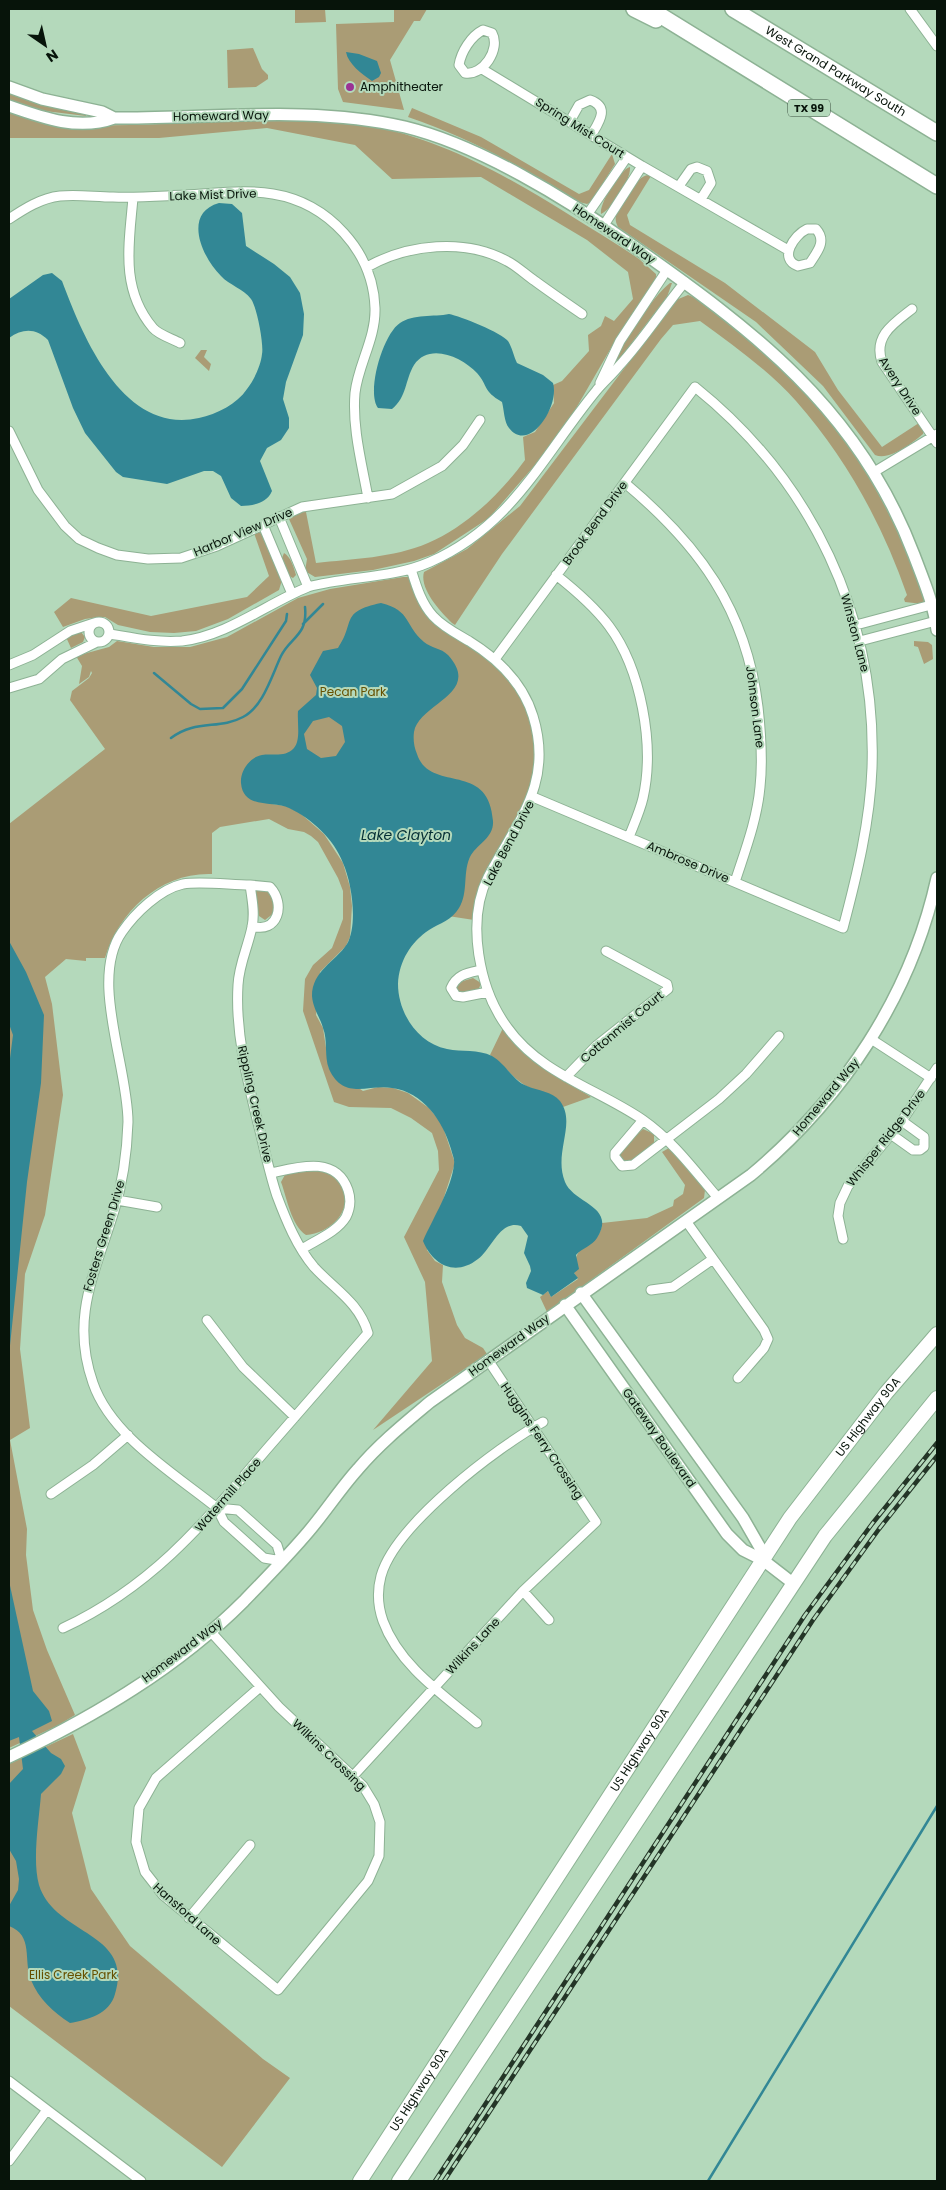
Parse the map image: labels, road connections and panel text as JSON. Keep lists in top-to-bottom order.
{
  "streets": {
    "highway": ["West Grand Parkway South", "TX 99"],
    "main road": ["US Highway 90A"],
    "street": [
      "Homeward Way",
      "Spring Mist Court",
      "Lake Mist Drive",
      "Avery Drive",
      "Brook Bend Drive",
      "Harbor View Drive",
      "Winston Lane",
      "Johnson Lane",
      "Lake Bend Drive",
      "Ambrose Drive",
      "Cottonmist Court",
      "Rippling Creek Drive",
      "Whisper Ridge Drive",
      "Fosters Green Drive",
      "Gateway Boulevard",
      "Huggins Ferry Crossing",
      "Watermill Place",
      "Wilkins Lane",
      "Wilkins Crossing",
      "Hansford Lane"
    ]
  },
  "crossings": [
    ["Homeward Way", "Lake Bend Drive"],
    ["Homeward Way", "Fosters Green Drive"],
    ["Homeward Way", "Gateway Boulevard"],
    ["Homeward Way", "Huggins Ferry Crossing"],
    ["Homeward Way", "Wilkins Crossing"],
    ["Lake Mist Drive", "Harbor View Drive"],
    ["Brook Bend Drive", "Winston Lane"],
    ["Brook Bend Drive", "Johnson Lane"],
    ["Brook Bend Drive", "Lake Bend Drive"],
    ["Winston Lane", "Ambrose Drive"],
    ["Johnson Lane", "Ambrose Drive"],
    ["Lake Bend Drive", "Ambrose Drive"],
    ["Lake Bend Drive", "Cottonmist Court"],
    ["Rippling Creek Drive", "Fosters Green Drive"],
    ["Rippling Creek Drive", "Watermill Place"],
    ["Fosters Green Drive", "Watermill Place"],
    ["US Highway 90A", "Gateway Boulevard"],
    ["Huggins Ferry Crossing", "Wilkins Lane"],
    ["Wilkins Lane", "Wilkins Crossing"],
    ["Wilkins Crossing", "Hansford Lane"]
  ],
  "water": ["Lake Clayton"],
  "parks": ["Pecan Park", "Ellis Creek Park"],
  "places": ["Amphitheater"],
  "north": "bottom right"
}
